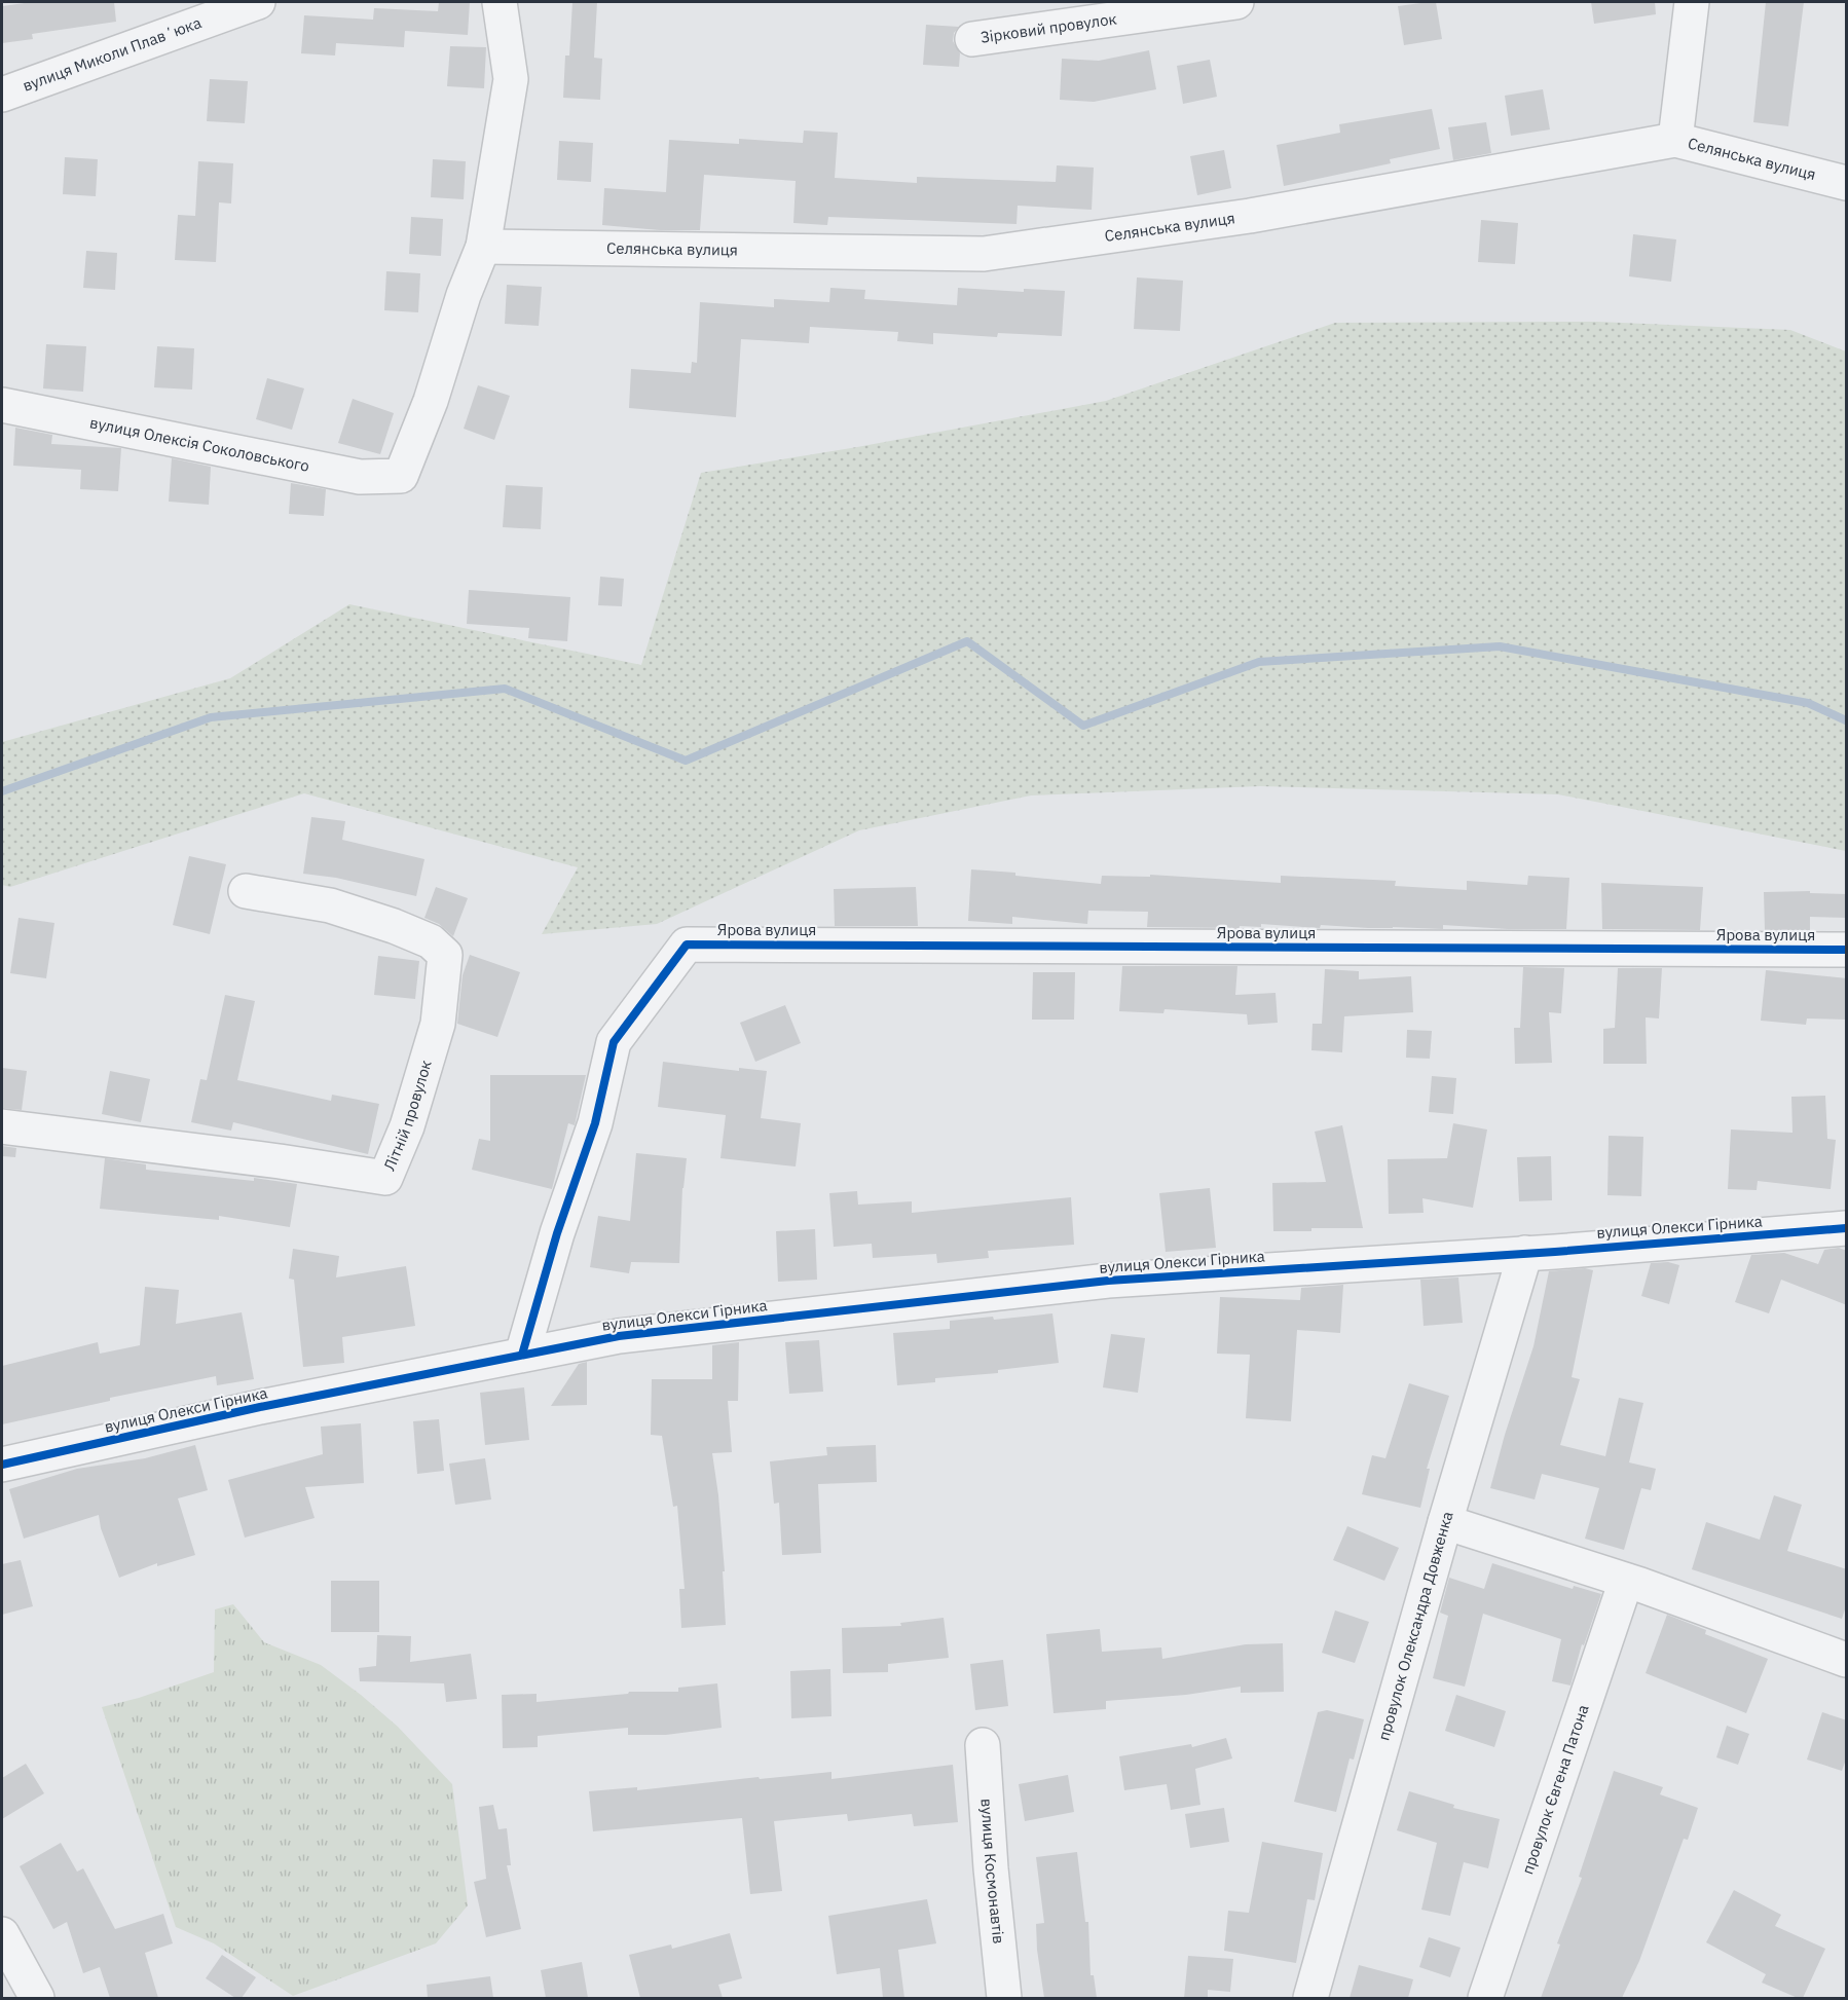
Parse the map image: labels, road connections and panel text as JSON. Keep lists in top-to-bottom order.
{
  "streets": {
    "street": [
      "Зірковий провулок",
      "вулиця Миколи Плавʼюка",
      "Селянська вулиця",
      "вулиця Олексія Соколовського",
      "Ярова вулиця",
      "Літній провулок",
      "вулиця Олекси Гірника",
      "провулок Олександра Довженка",
      "провулок Євгена Патона",
      "вулиця Космонавтів"
    ]
  },
  "crossings": [
    ["Селянська вулиця", "вулиця Олексія Соколовського"],
    ["Ярова вулиця", "вулиця Олекси Гірника"],
    ["вулиця Олекси Гірника", "провулок Олександра Довженка"]
  ]
}
